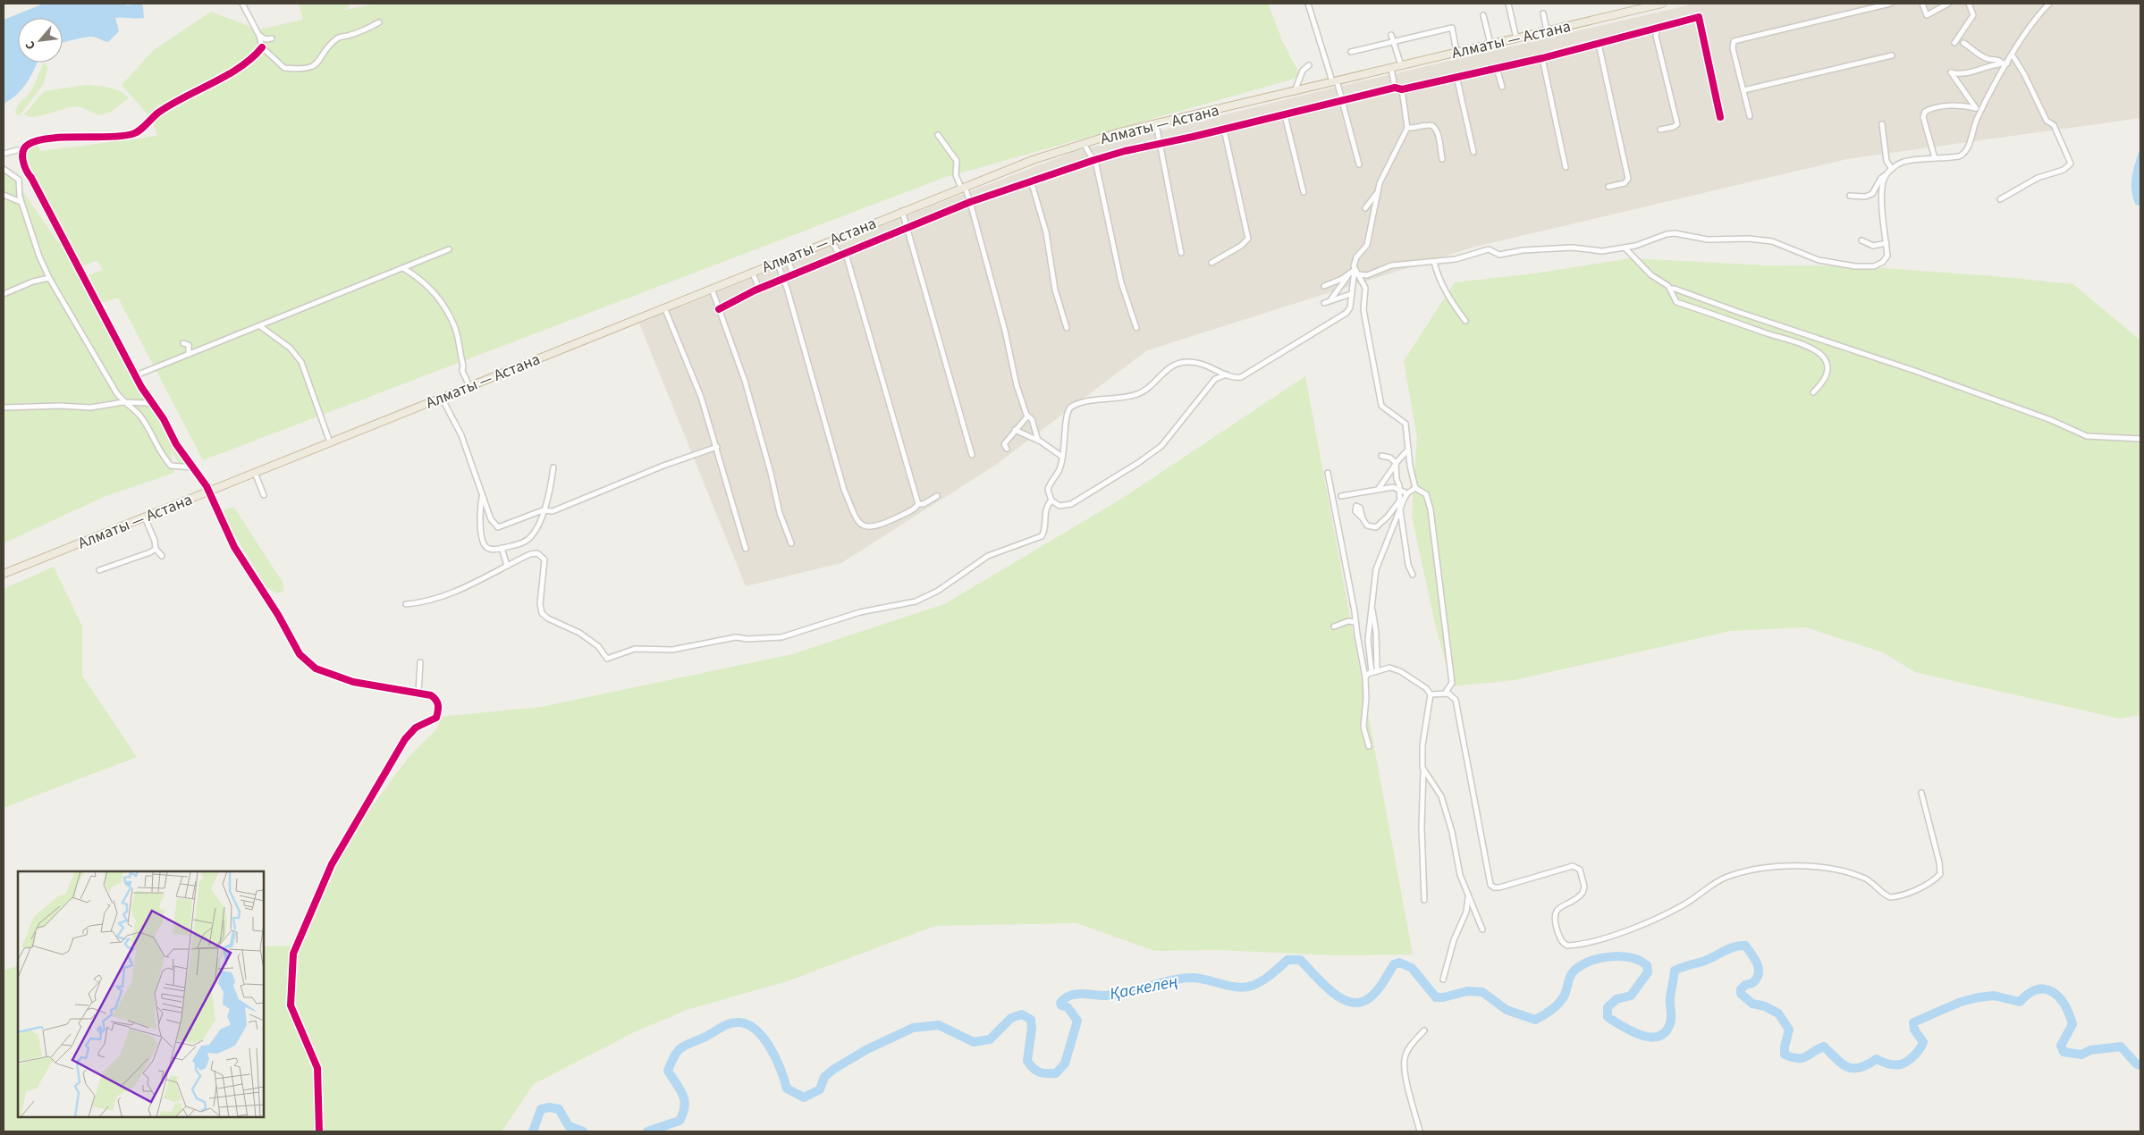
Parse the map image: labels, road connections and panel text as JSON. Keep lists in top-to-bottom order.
{
  "streets": {
    "highway": ["Алматы — Астана"]
  },
  "water": ["Қаскелең"],
  "north": "bottom left"
}
